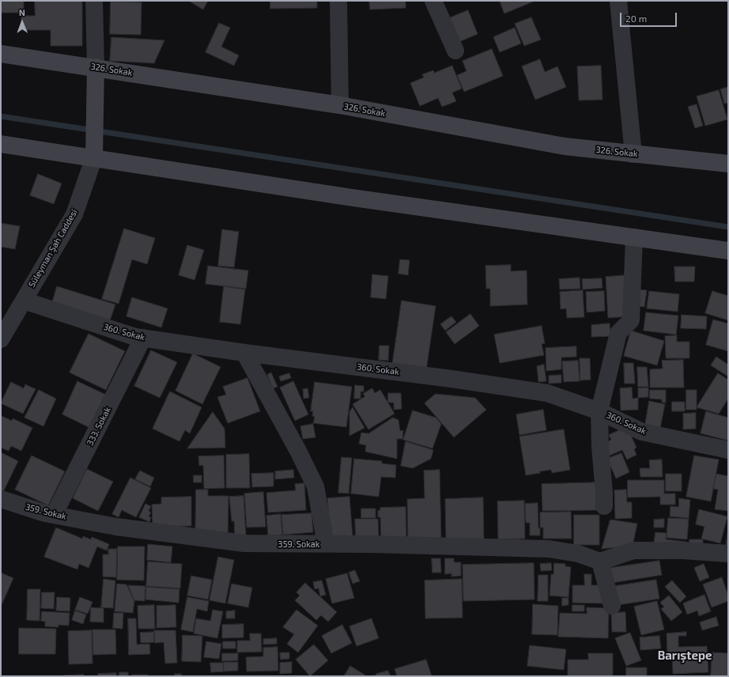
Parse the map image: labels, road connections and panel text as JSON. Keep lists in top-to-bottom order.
{
  "streets": {
    "street": [
      "326. Sokak",
      "Süleyman Şah Caddesi",
      "360. Sokak",
      "333. Sokak",
      "359. Sokak"
    ]
  },
  "crossings": [
    ["326. Sokak", "Süleyman Şah Caddesi"],
    ["Süleyman Şah Caddesi", "360. Sokak"],
    ["360. Sokak", "333. Sokak"],
    ["333. Sokak", "359. Sokak"]
  ],
  "districts": ["Barıştepe"],
  "scale_bar": "20 m",
  "north": "top"
}
